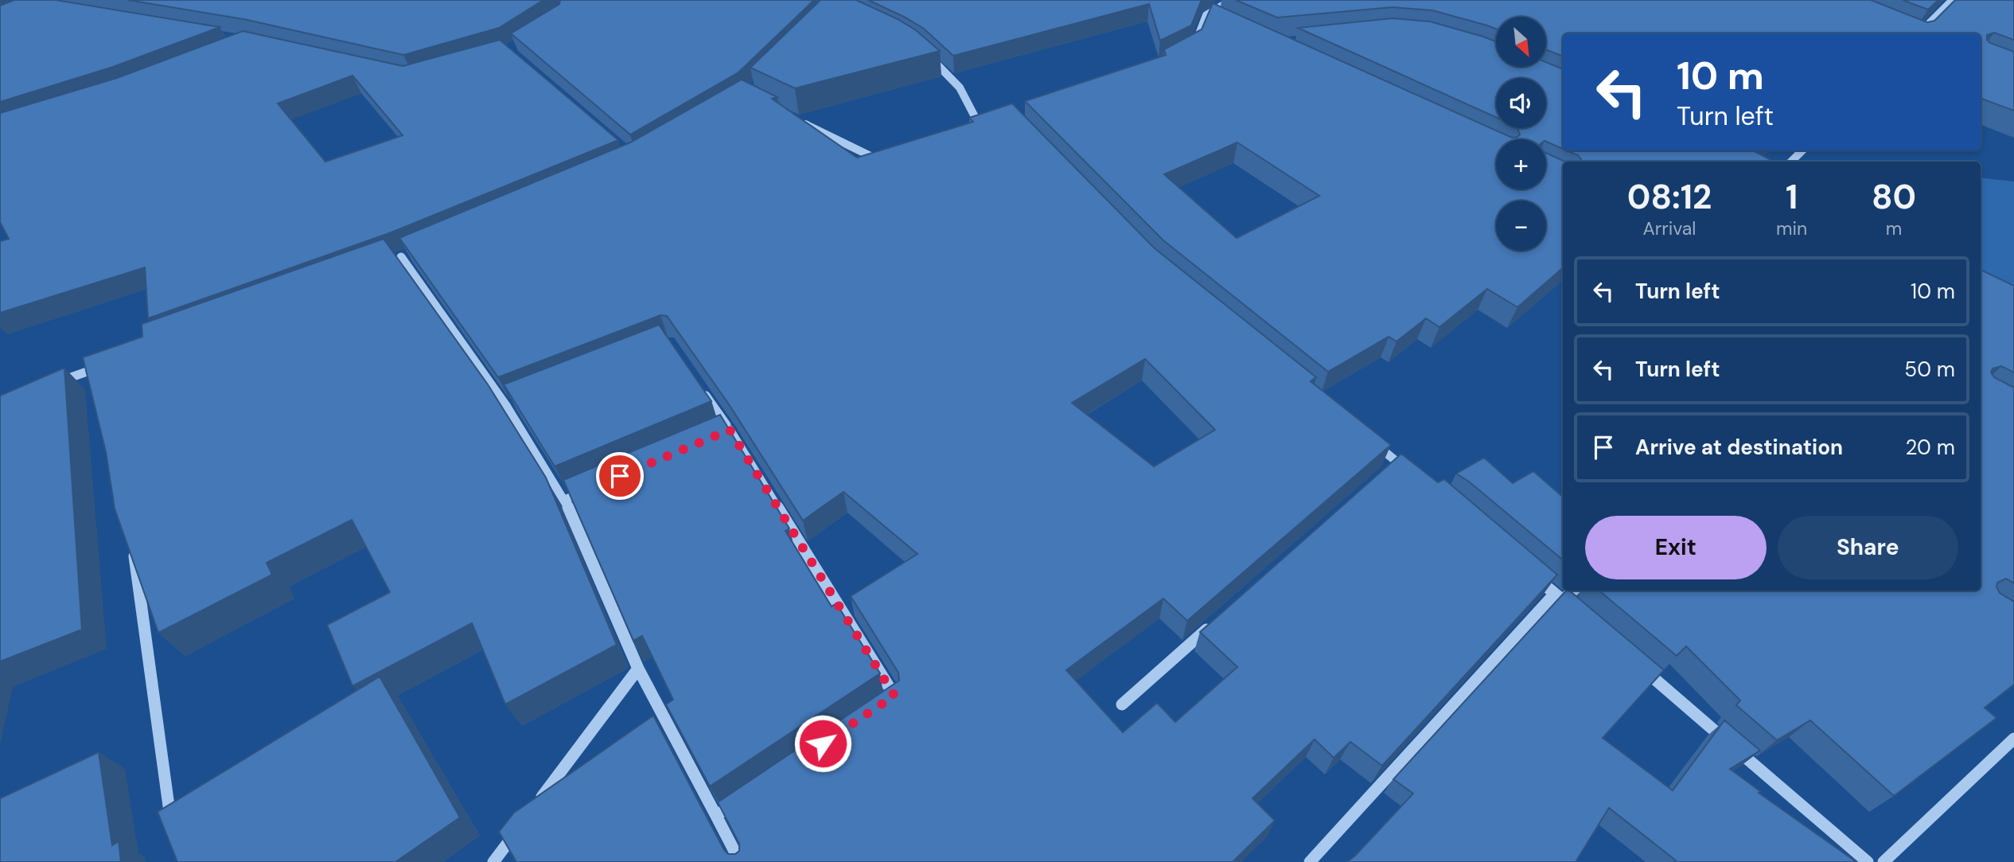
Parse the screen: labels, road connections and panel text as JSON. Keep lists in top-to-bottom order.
{
  "north": "bottom right",
  "page": {
    "map_buttons": ["+", "−"],
    "turn": ["10 m", "Turn left"],
    "eta": [
      "08:12",
      "Arrival",
      "1",
      "min",
      "80",
      "m"
    ],
    "list": [
      {
        "name": "Turn left",
        "value": "10 m"
      },
      {
        "name": "Turn left",
        "value": "50 m"
      },
      {
        "name": "Arrive at destination",
        "value": "20 m"
      }
    ],
    "buttons": ["Exit", "Share"]
  }
}
